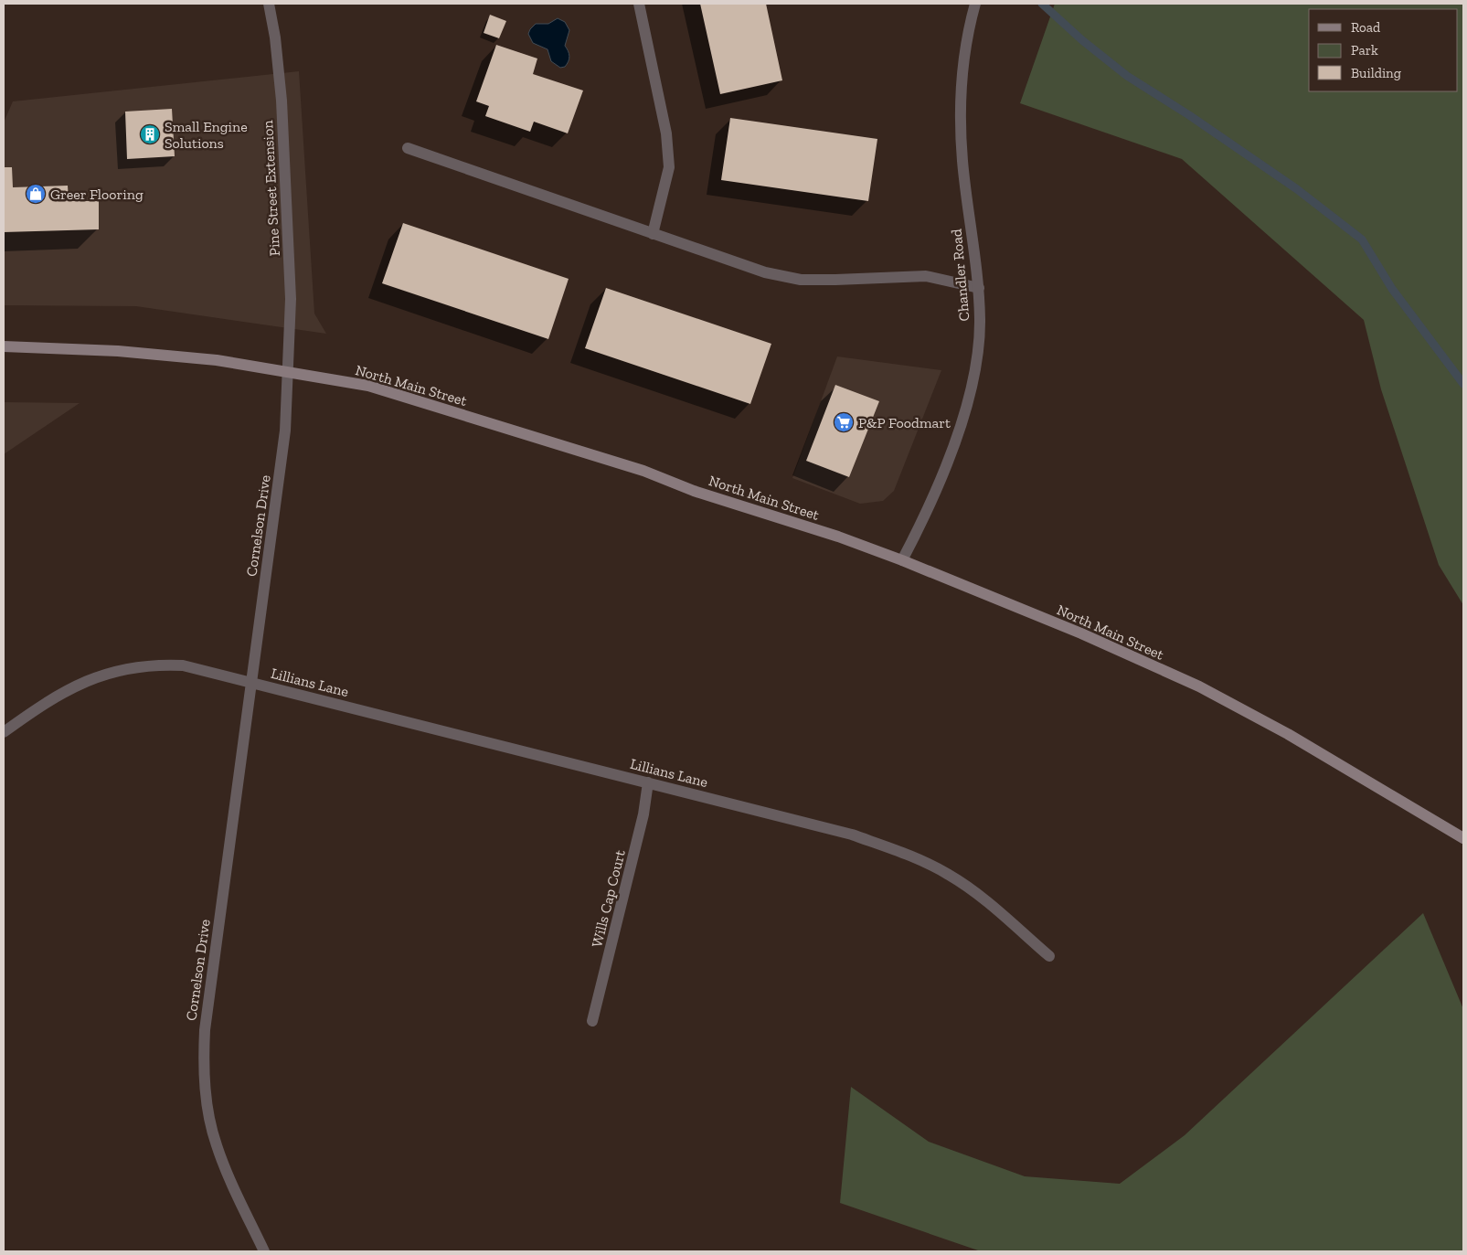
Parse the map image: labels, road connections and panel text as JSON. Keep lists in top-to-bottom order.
{
  "streets": {
    "main road": ["North Main Street"],
    "street": [
      "Pine Street Extension",
      "Chandler Road",
      "Cornelson Drive",
      "Lillians Lane",
      "Wills Cap Court"
    ]
  },
  "crossings": [
    ["Pine Street Extension", "North Main Street"],
    ["Pine Street Extension", "Cornelson Drive"],
    ["Chandler Road", "North Main Street"],
    ["North Main Street", "Cornelson Drive"],
    ["Cornelson Drive", "Lillians Lane"],
    ["Lillians Lane", "Wills Cap Court"]
  ],
  "places": {
    "building": ["Small Engine Solutions"],
    "shop": ["Greer Flooring"],
    "supermarket": ["P&P Foodmart"]
  },
  "legend": ["Road", "Park", "Building"]
}
